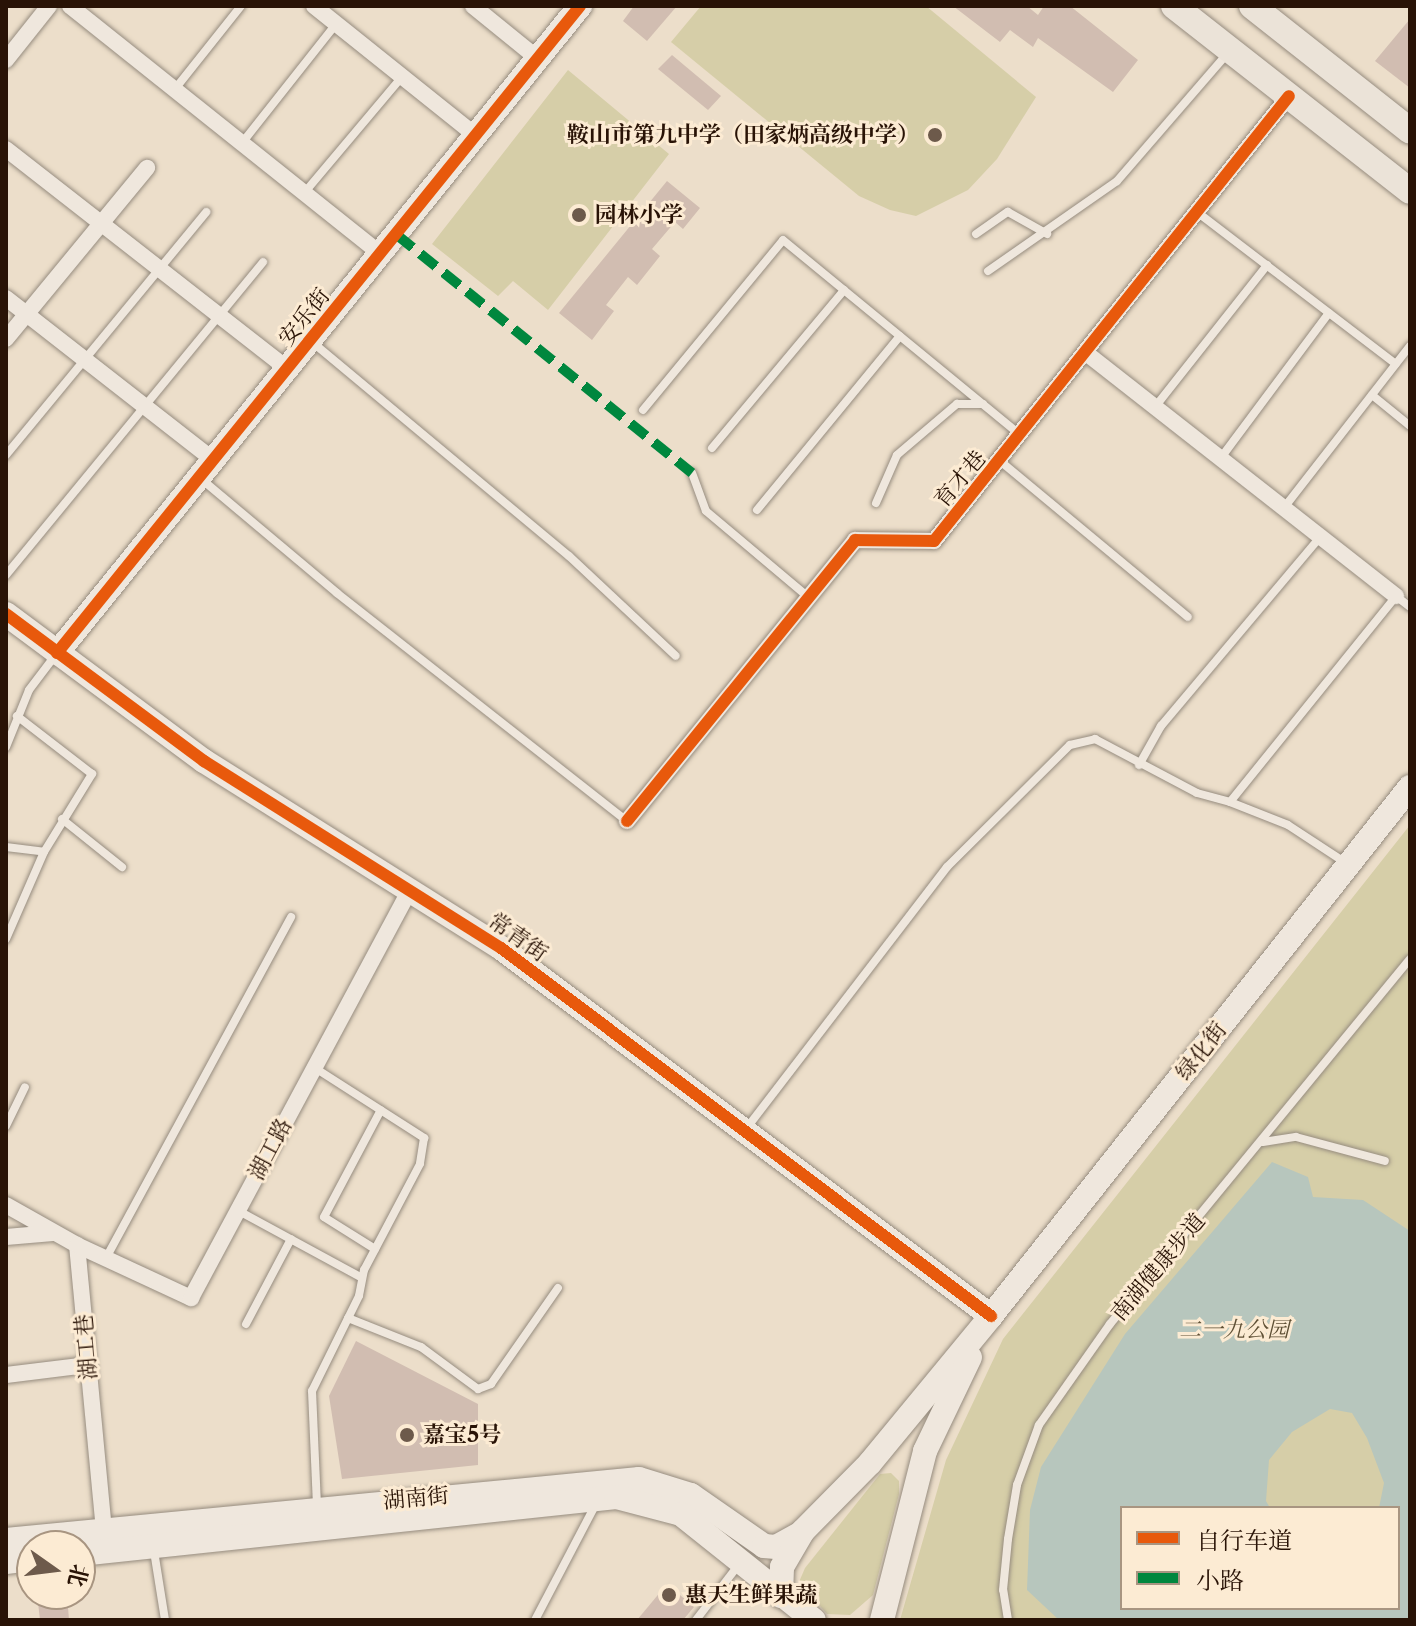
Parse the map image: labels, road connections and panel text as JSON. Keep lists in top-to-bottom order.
{
  "streets": {
    "main road": [
      "安乐街",
      "常青街",
      "绿化街",
      "湖南街"
    ],
    "street": ["育才巷", "湖工路", "湖工巷"],
    "lane": ["南湖健康步道"]
  },
  "crossings": [
    ["安乐街", "常青街"],
    ["常青街", "绿化街"],
    ["常青街", "湖工路"],
    ["绿化街", "湖南街"],
    ["湖工路", "湖工巷"],
    ["湖工巷", "湖南街"]
  ],
  "parks": ["二一九公园"],
  "places": [
    "鞍山市第九中学（田家炳高级中学）",
    "园林小学",
    "嘉宝5号",
    "惠天生鲜果蔬"
  ],
  "legend": ["自行车道", "小路"],
  "north": "right"
}
